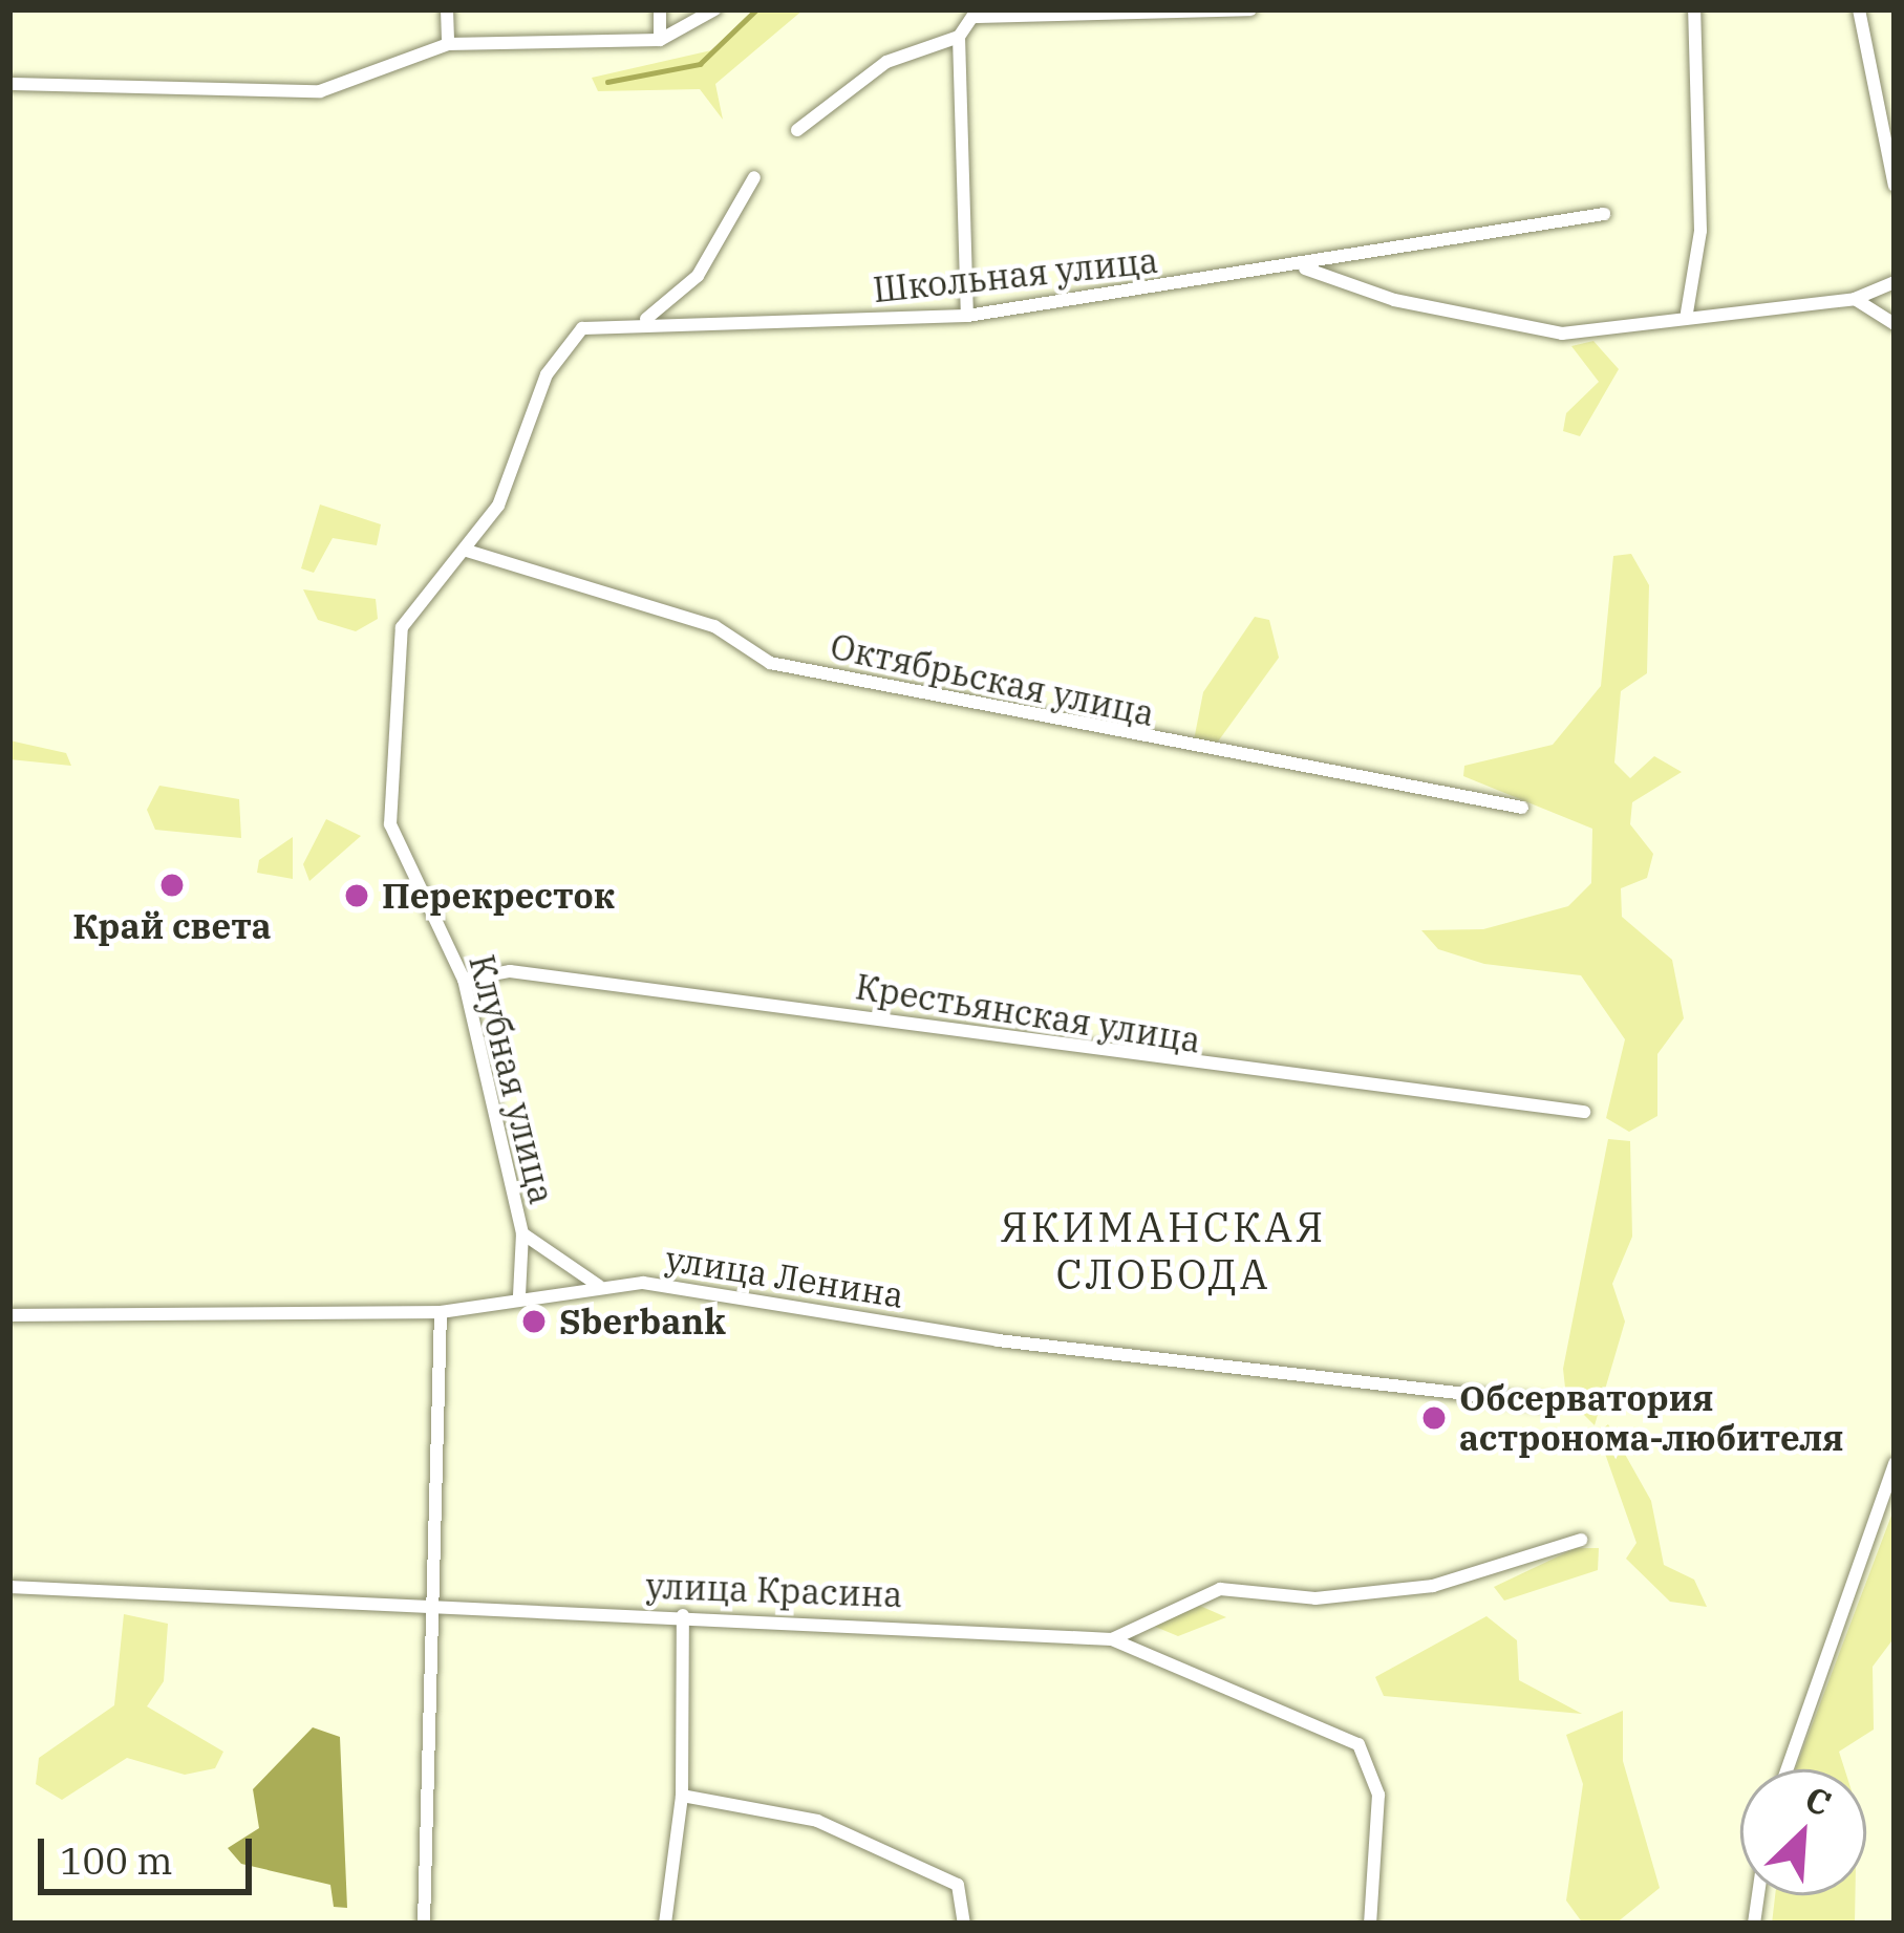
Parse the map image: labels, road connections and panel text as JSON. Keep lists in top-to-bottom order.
{
  "streets": {
    "street": [
      "Школьная улица",
      "Октябрьская улица",
      "Крестьянская улица",
      "Клубная улица",
      "улица Ленина",
      "улица Красина"
    ]
  },
  "crossings": [
    ["Школьная улица", "Клубная улица"],
    ["Октябрьская улица", "Клубная улица"],
    ["Крестьянская улица", "Клубная улица"],
    ["Клубная улица", "улица Ленина"]
  ],
  "districts": ["ЯКИМАНСКАЯ СЛОБОДА"],
  "places": [
    "Край света",
    "Перекресток",
    "Sberbank",
    "Обсерватория астронома-любителя"
  ],
  "scale_bar": "100 m",
  "north": "top right"
}
